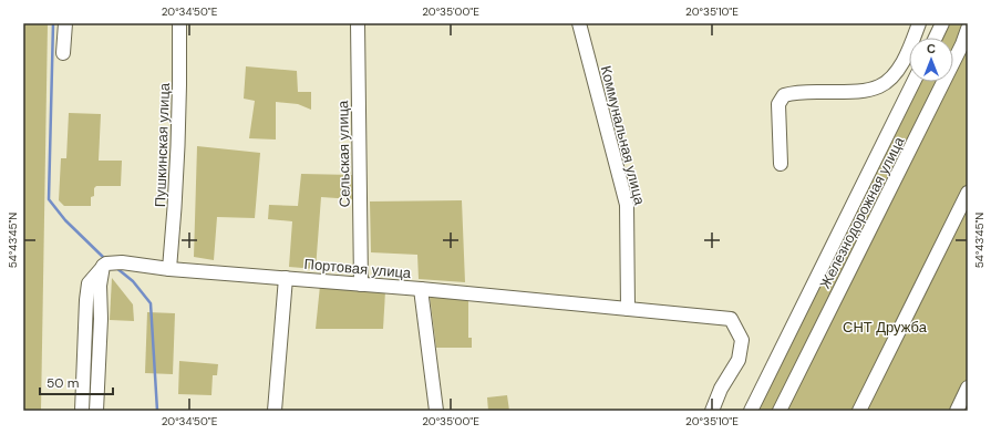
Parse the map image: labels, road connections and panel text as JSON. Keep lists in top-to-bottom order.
{
  "streets": {
    "street": [
      "Коммунальная улица",
      "Пушкинская улица",
      "Сельская улица",
      "Железнодорожная улица",
      "Портовая улица"
    ]
  },
  "crossings": [
    ["Коммунальная улица", "Портовая улица"],
    ["Пушкинская улица", "Портовая улица"],
    ["Сельская улица", "Портовая улица"]
  ],
  "parks": ["СНТ Дружба"],
  "scale_bar": "50 m",
  "north": "top",
  "coordinates": [
    "20°34'50\"E",
    "20°35'00\"E",
    "20°35'10\"E",
    "54°43'45\"N"
  ]
}
